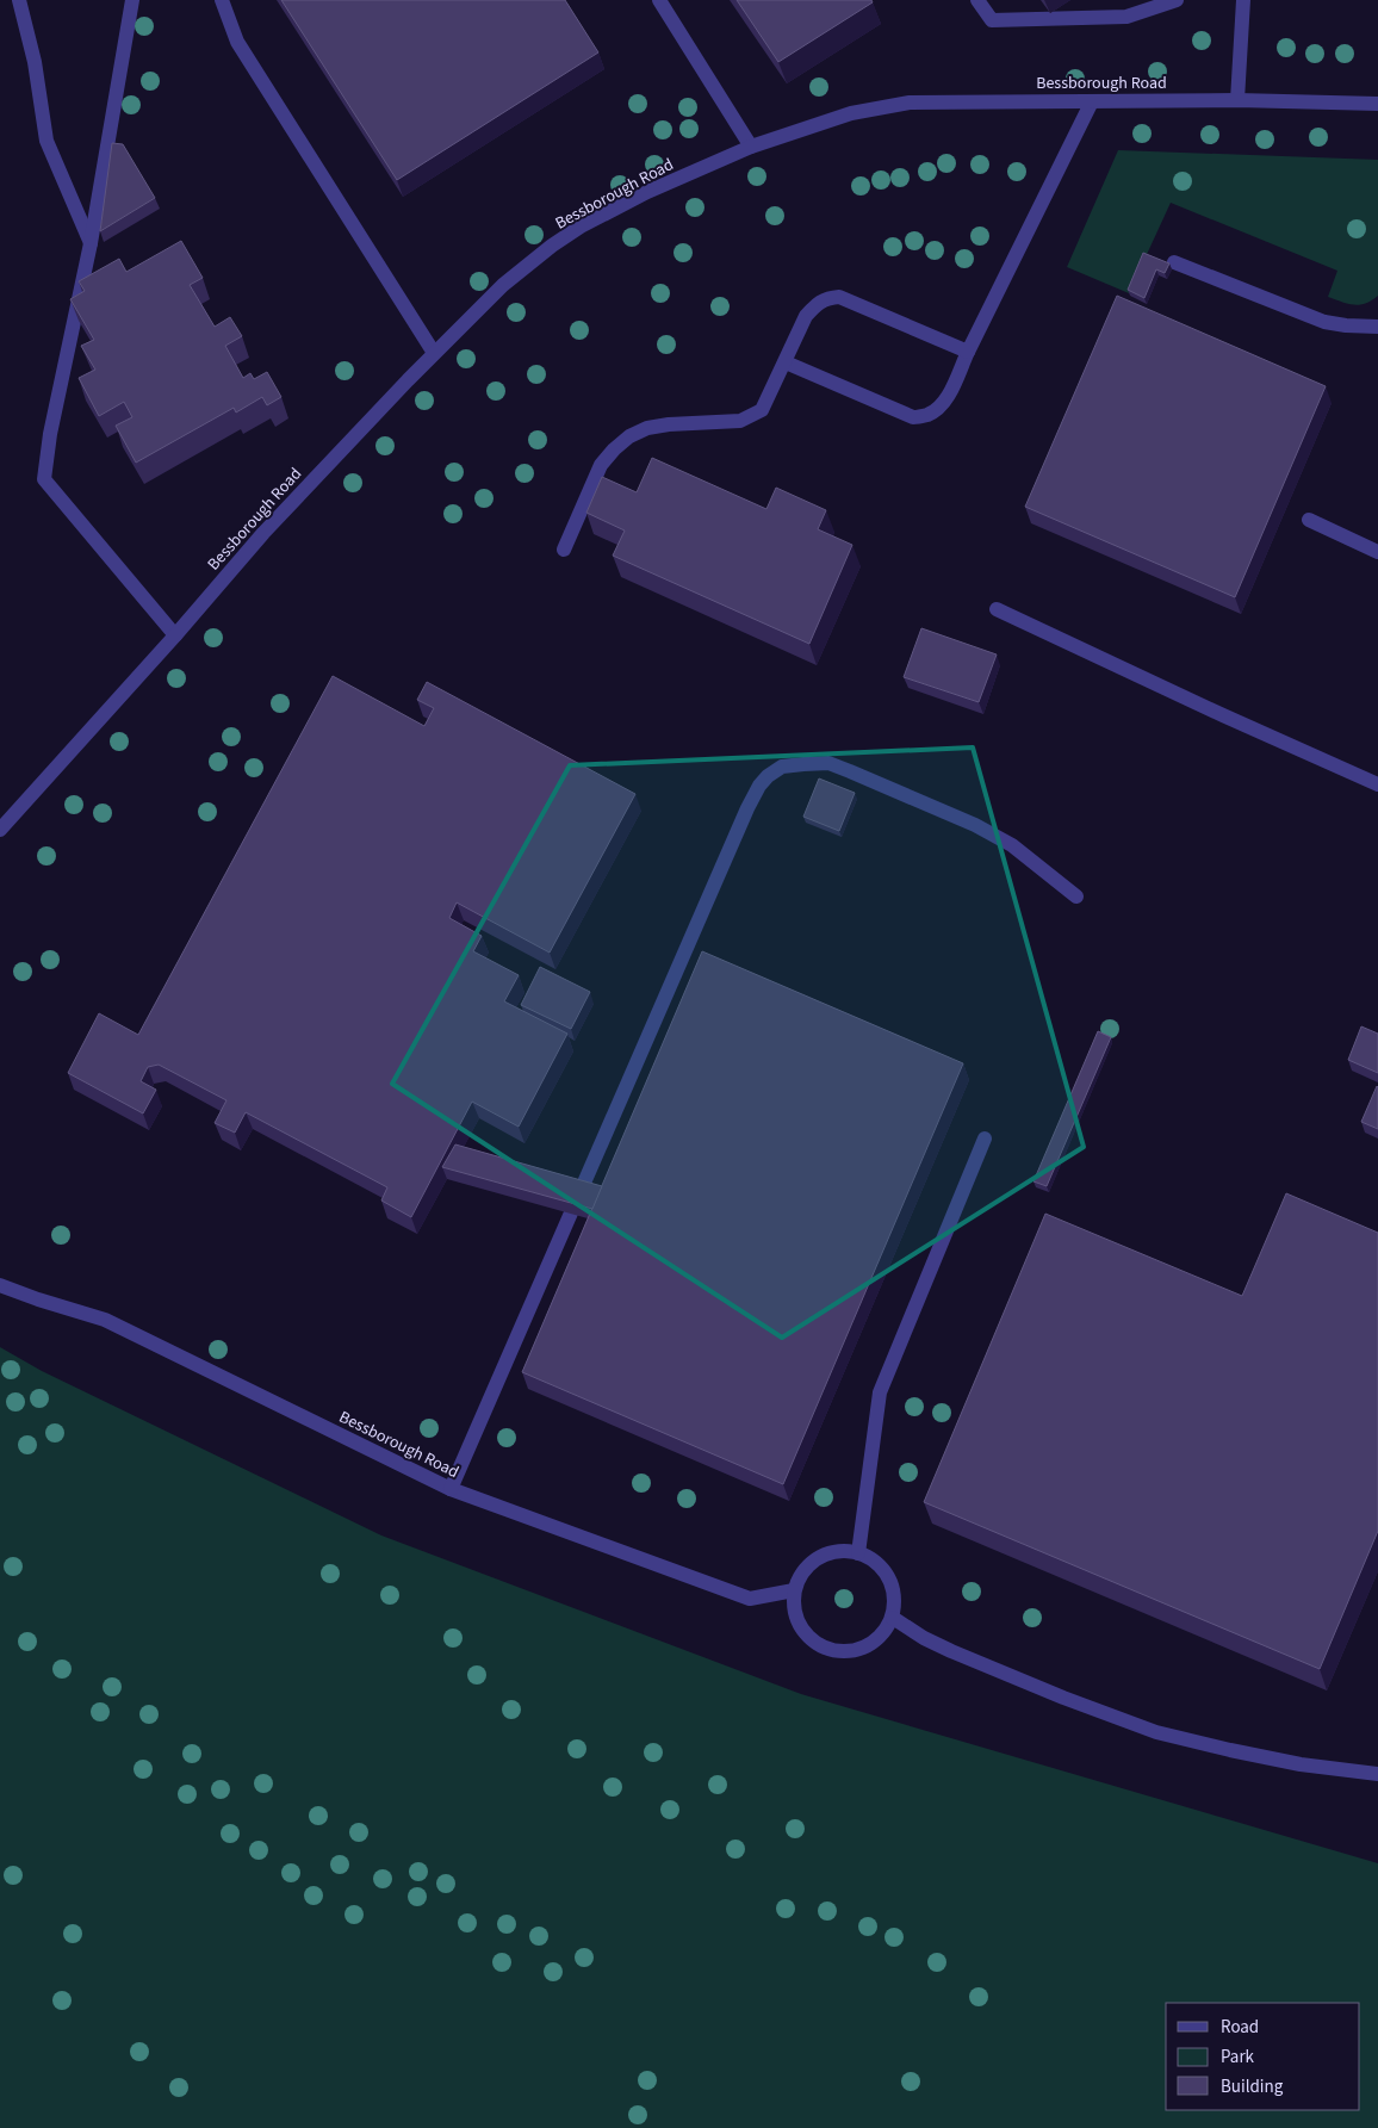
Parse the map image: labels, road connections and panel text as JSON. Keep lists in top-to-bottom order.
{
  "streets": {
    "street": ["Bessborough Road"]
  },
  "legend": ["Road", "Park", "Building"]
}
